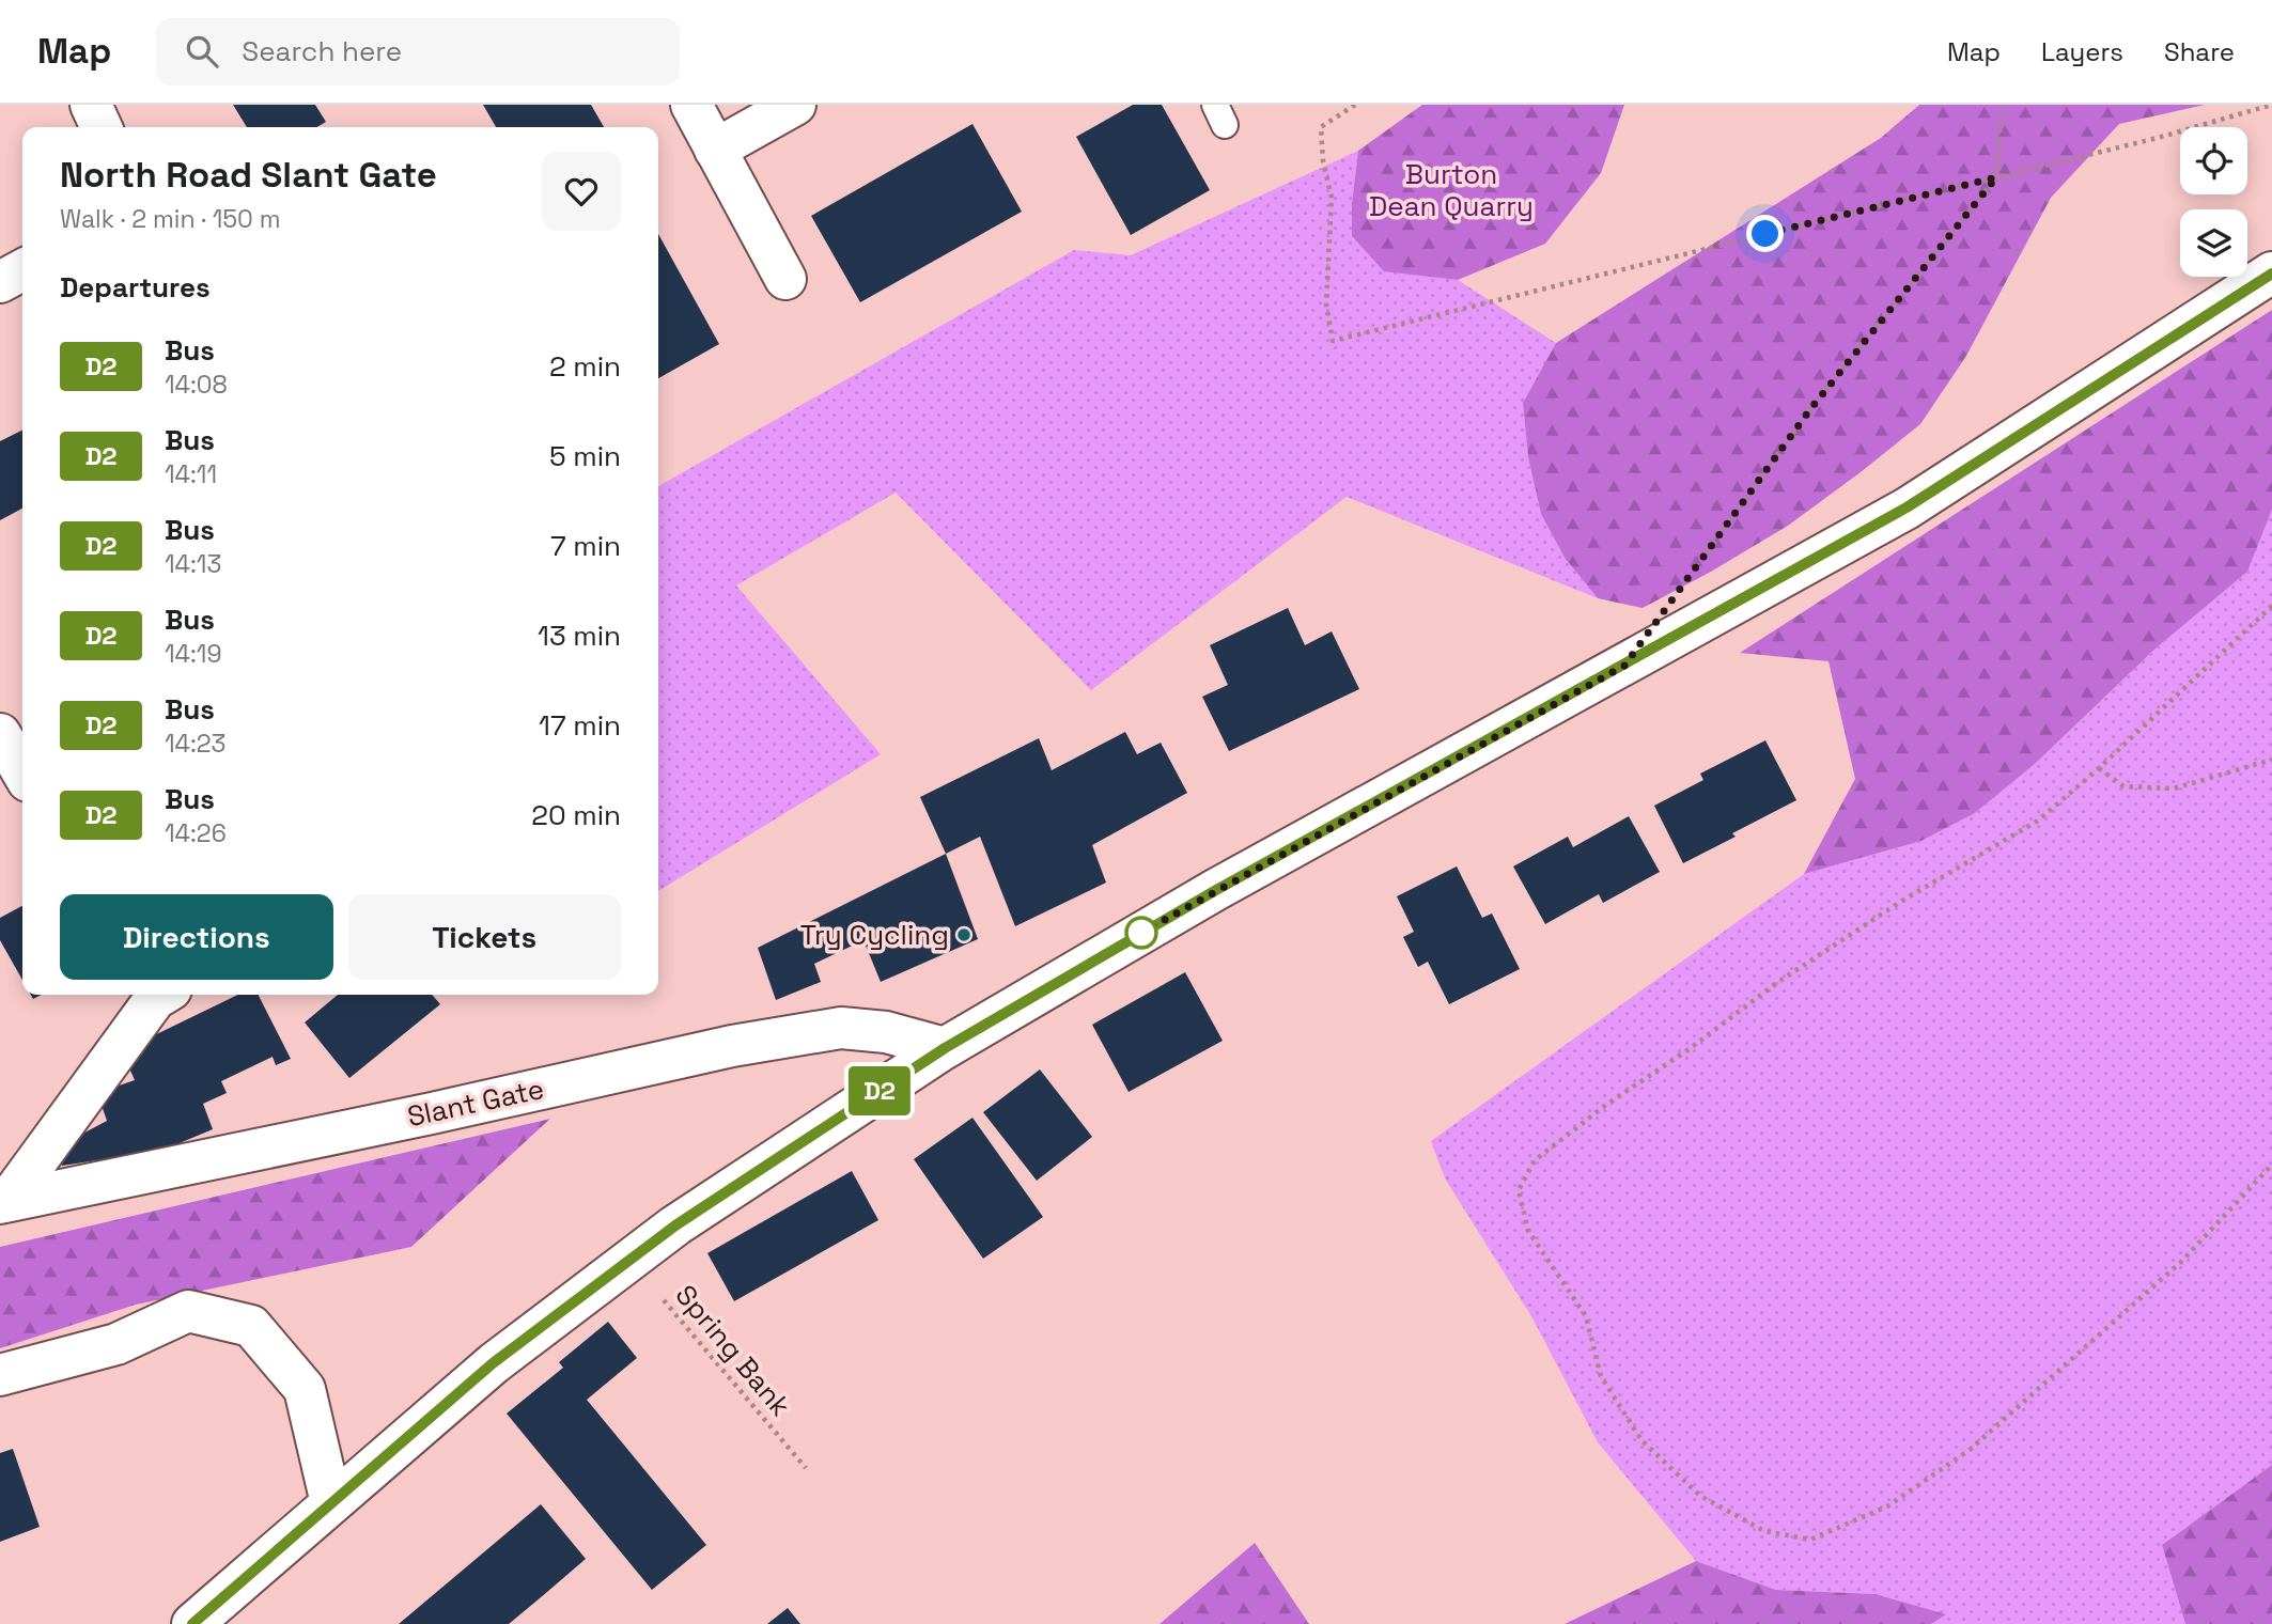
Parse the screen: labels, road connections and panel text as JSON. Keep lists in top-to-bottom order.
{
  "streets": {
    "main road": ["Slant Gate"],
    "path": ["Spring Bank"]
  },
  "parks": ["Burton Dean Quarry"],
  "places": ["Try Cycling"],
  "lines": ["bus line D2"],
  "page": {
    "header": "Map",
    "search": "Search here",
    "nav": ["Map", "Layers", "Share"],
    "on_map": "D2",
    "heading": [
      ["North Road Slant Gate", "Walk · 2 min · 150 m"],
      "Departures"
    ],
    "list": [
      {
        "mark": "D2",
        "name": "Bus",
        "note": "14:08",
        "value": "2 min"
      },
      {
        "mark": "D2",
        "name": "Bus",
        "note": "14:11",
        "value": "5 min"
      },
      {
        "mark": "D2",
        "name": "Bus",
        "note": "14:13",
        "value": "7 min"
      },
      {
        "mark": "D2",
        "name": "Bus",
        "note": "14:19",
        "value": "13 min"
      },
      {
        "mark": "D2",
        "name": "Bus",
        "note": "14:23",
        "value": "17 min"
      },
      {
        "mark": "D2",
        "name": "Bus",
        "note": "14:26",
        "value": "20 min"
      }
    ],
    "buttons": ["Directions", "Tickets"]
  }
}
